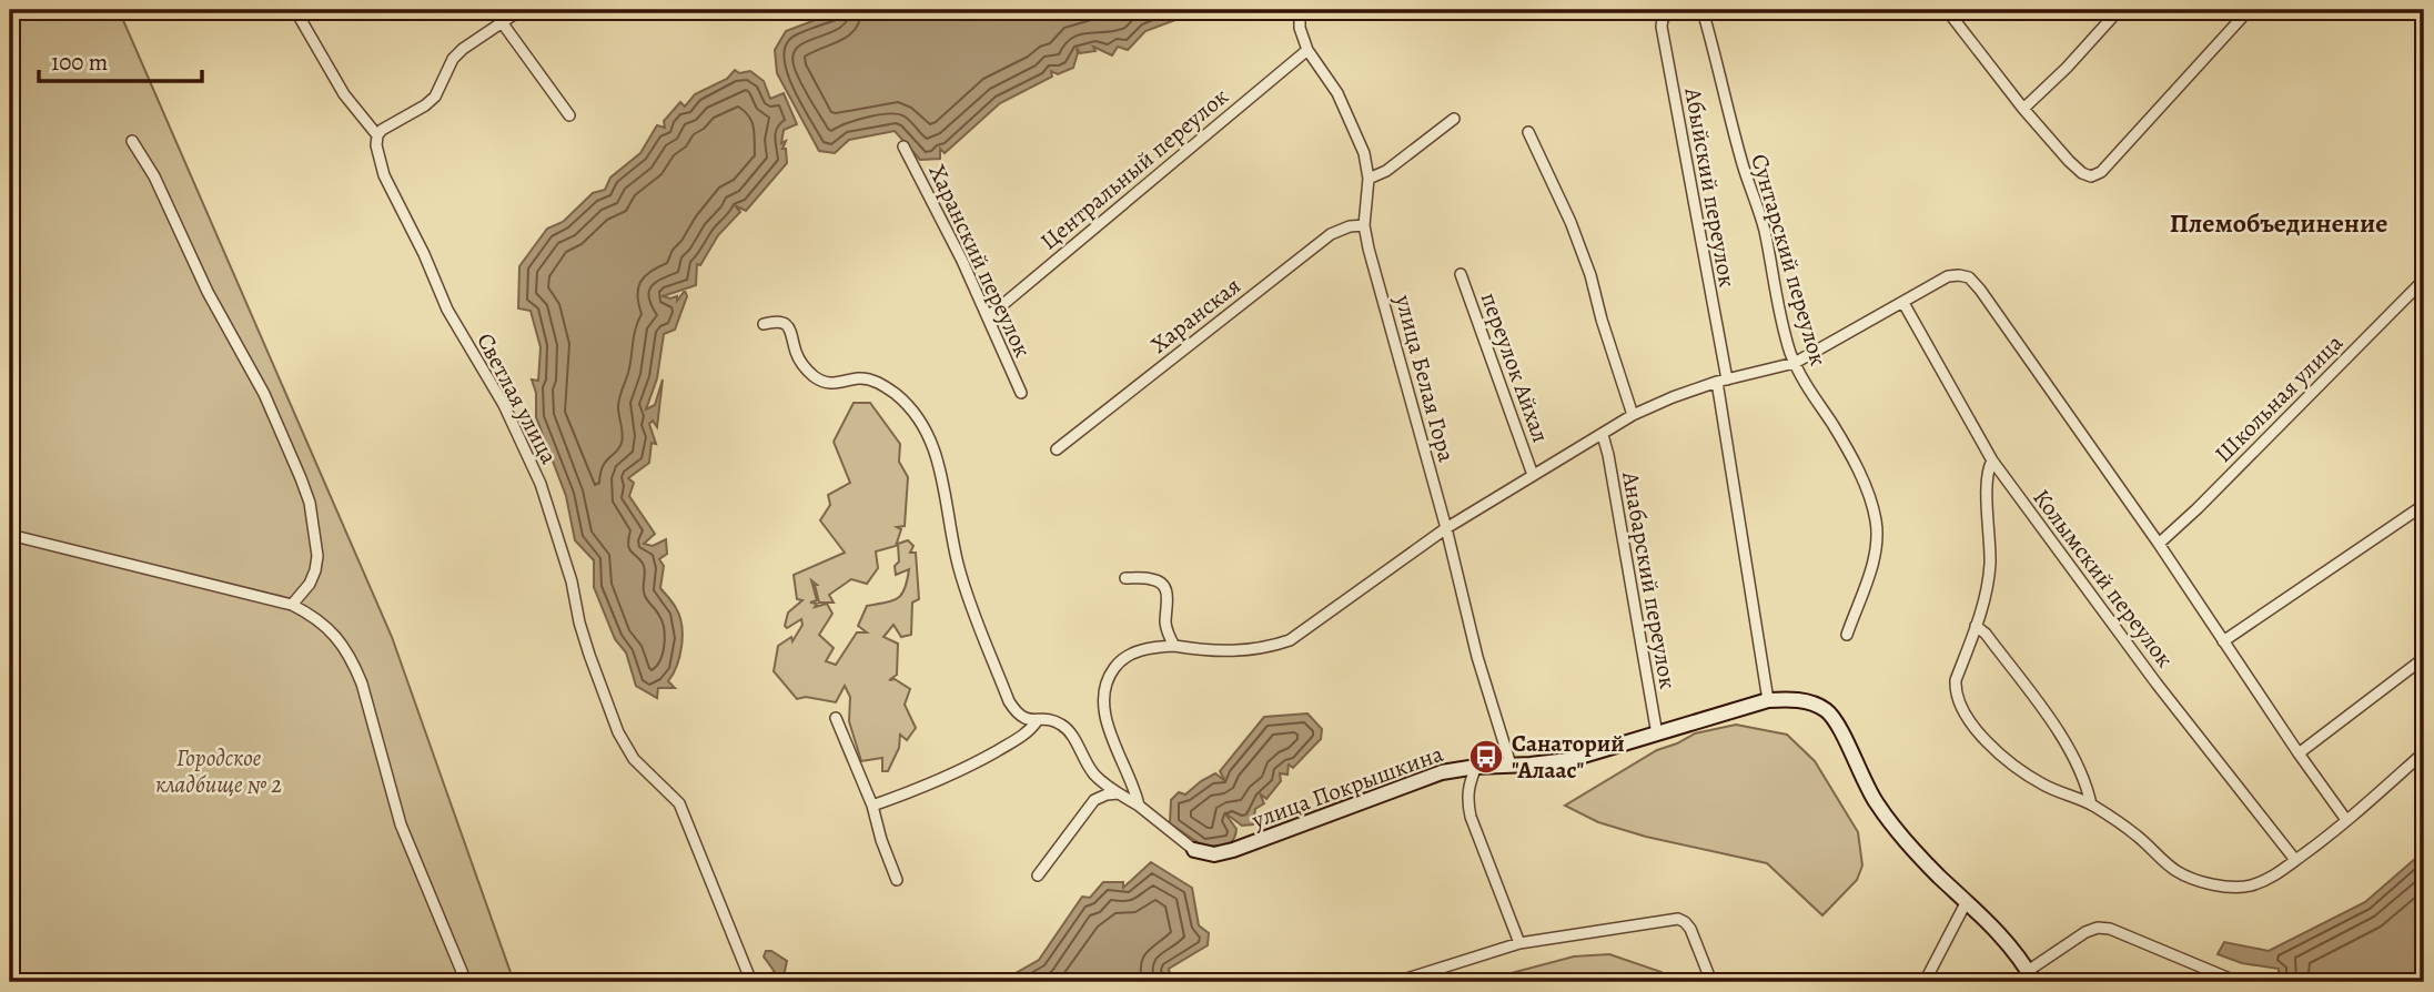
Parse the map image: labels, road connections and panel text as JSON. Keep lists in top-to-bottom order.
{
  "streets": {
    "street": [
      "Центральный переулок",
      "Абыйский переулок",
      "Сунтарский переулок",
      "Харанский переулок",
      "Харанская",
      "переулок Айхал",
      "улица Белая Гора",
      "Светлая улица",
      "Школьная улица",
      "Колымский переулок",
      "Анабарский переулок",
      "улица Покрышкина"
    ]
  },
  "crossings": [
    ["Центральный переулок", "Харанский переулок"],
    ["Центральный переулок", "улица Белая Гора"],
    ["Абыйский переулок", "улица Покрышкина"],
    ["Харанская", "улица Белая Гора"],
    ["улица Белая Гора", "улица Покрышкина"],
    ["Анабарский переулок", "улица Покрышкина"]
  ],
  "districts": ["Племобъединение"],
  "parks": ["Городское кладбище № 2"],
  "places": {
    "bus stop": ["Санаторий \"Алаас\""]
  },
  "scale_bar": "100 m"
}
